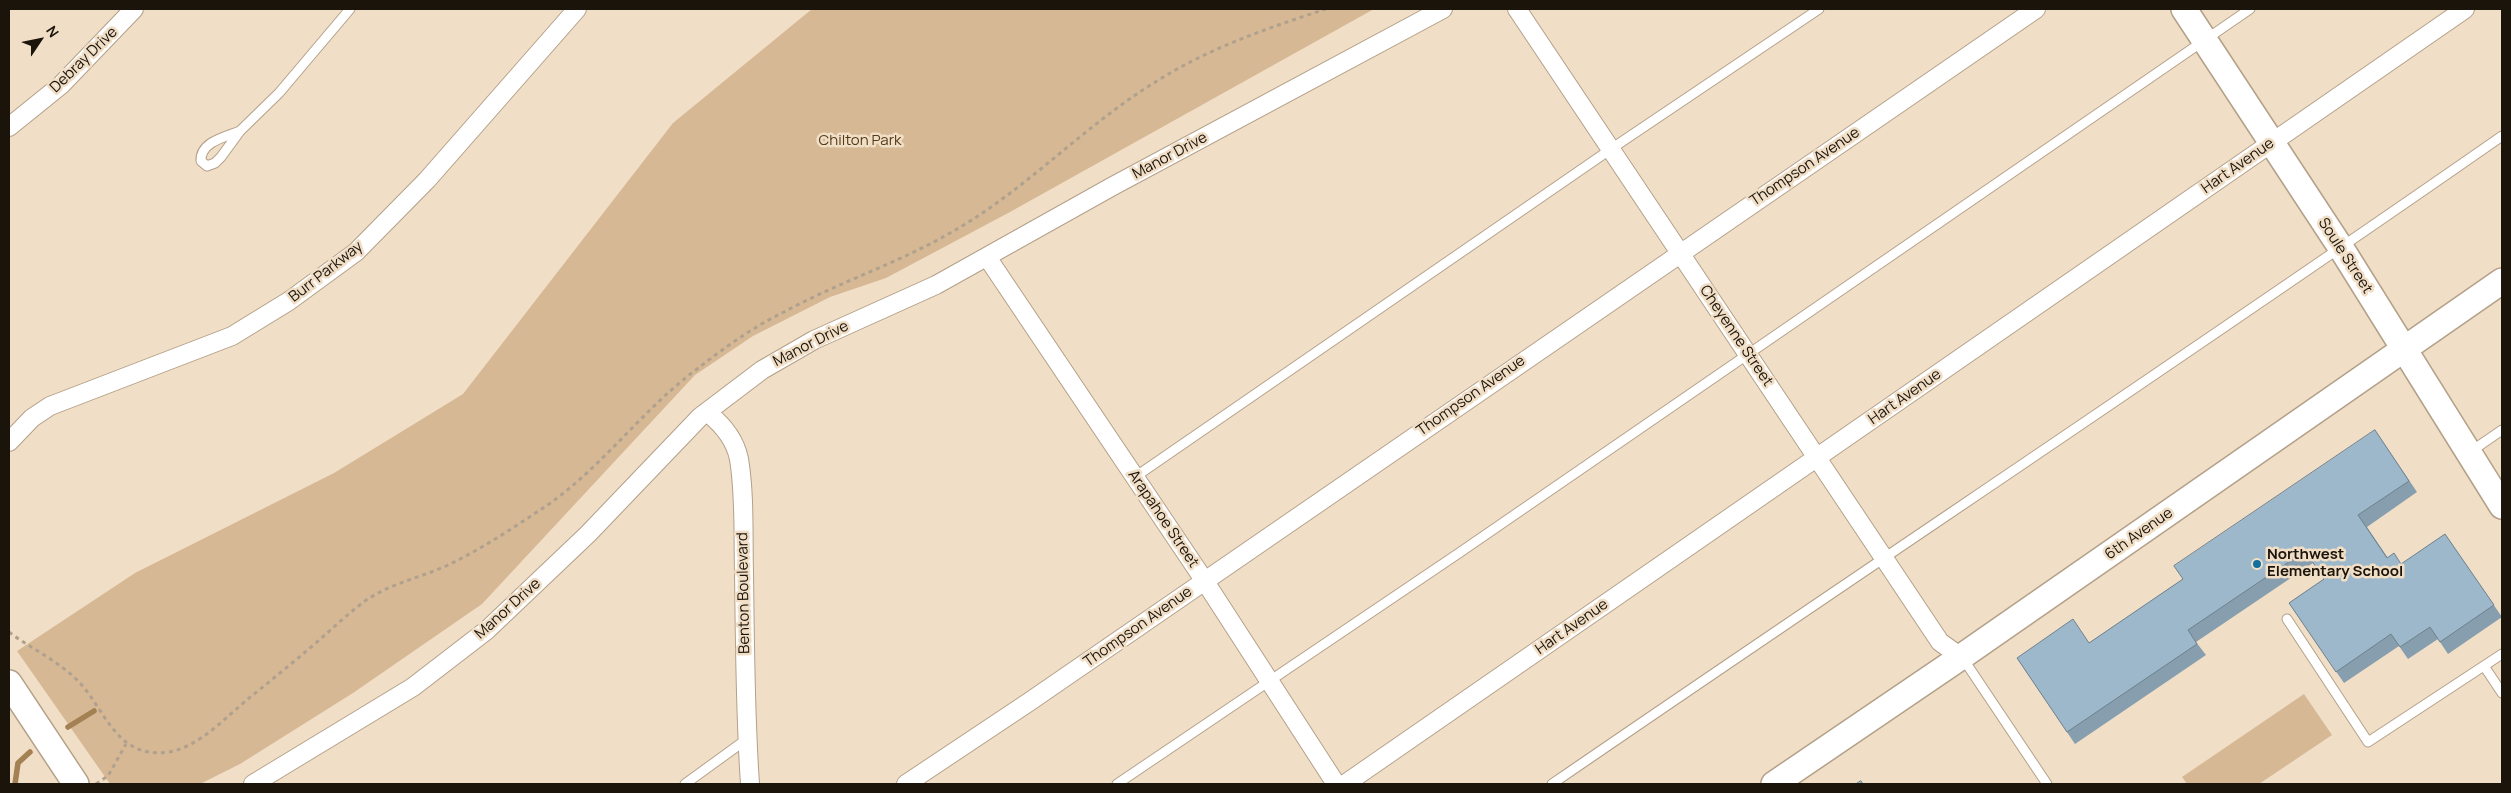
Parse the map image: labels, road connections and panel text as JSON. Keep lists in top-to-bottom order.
{
  "streets": {
    "street": [
      "Debray Drive",
      "Manor Drive",
      "Hart Avenue",
      "Thompson Avenue",
      "Soule Street",
      "Burr Parkway",
      "Cheyenne Street",
      "Arapahoe Street",
      "6th Avenue",
      "Benton Boulevard"
    ]
  },
  "crossings": [
    ["Manor Drive", "Arapahoe Street"],
    ["Manor Drive", "Benton Boulevard"],
    ["Hart Avenue", "Soule Street"],
    ["Hart Avenue", "Cheyenne Street"],
    ["Thompson Avenue", "Cheyenne Street"],
    ["Thompson Avenue", "Arapahoe Street"],
    ["Soule Street", "6th Avenue"],
    ["Cheyenne Street", "6th Avenue"]
  ],
  "parks": ["Chilton Park"],
  "places": ["Northwest Elementary School"],
  "north": "top right"
}
